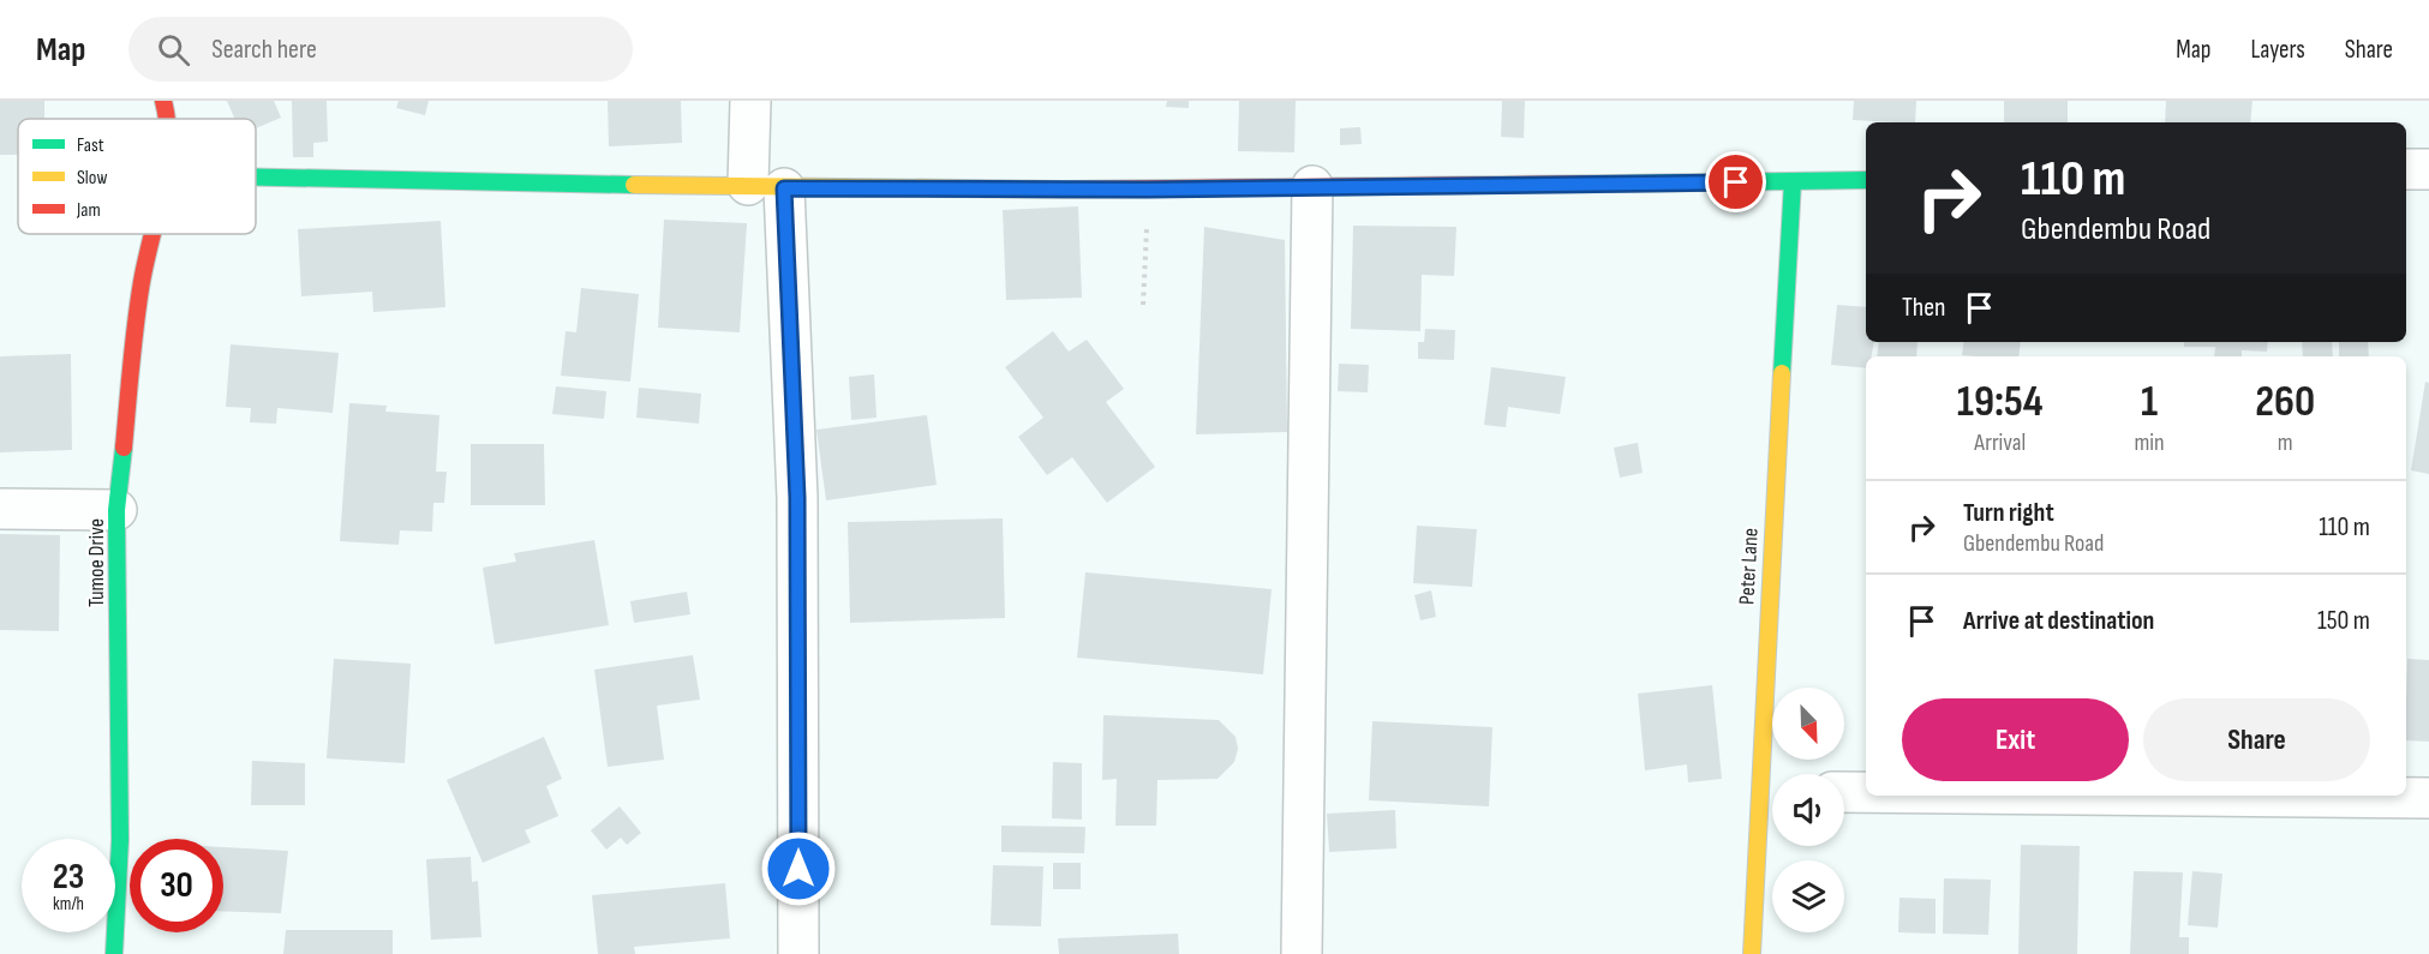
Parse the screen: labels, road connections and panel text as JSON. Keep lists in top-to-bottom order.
{
  "streets": {
    "street": ["Tumoe Drive", "Peter Lane"]
  },
  "legend": ["Fast", "Slow", "Jam"],
  "north": "bottom right",
  "page": {
    "header": "Map",
    "search": "Search here",
    "nav": ["Map", "Layers", "Share"],
    "turn": ["110 m", "Gbendembu Road"],
    "then": "Then",
    "eta": [
      "19:54",
      "Arrival",
      "1",
      "min",
      "260",
      "m"
    ],
    "list": [
      {
        "name": "Turn right",
        "note": "Gbendembu Road",
        "value": "110 m"
      },
      {
        "name": "Arrive at destination",
        "value": "150 m"
      }
    ],
    "buttons": ["Exit", "Share"],
    "speed": "23 km/h",
    "limit": "30"
  }
}
